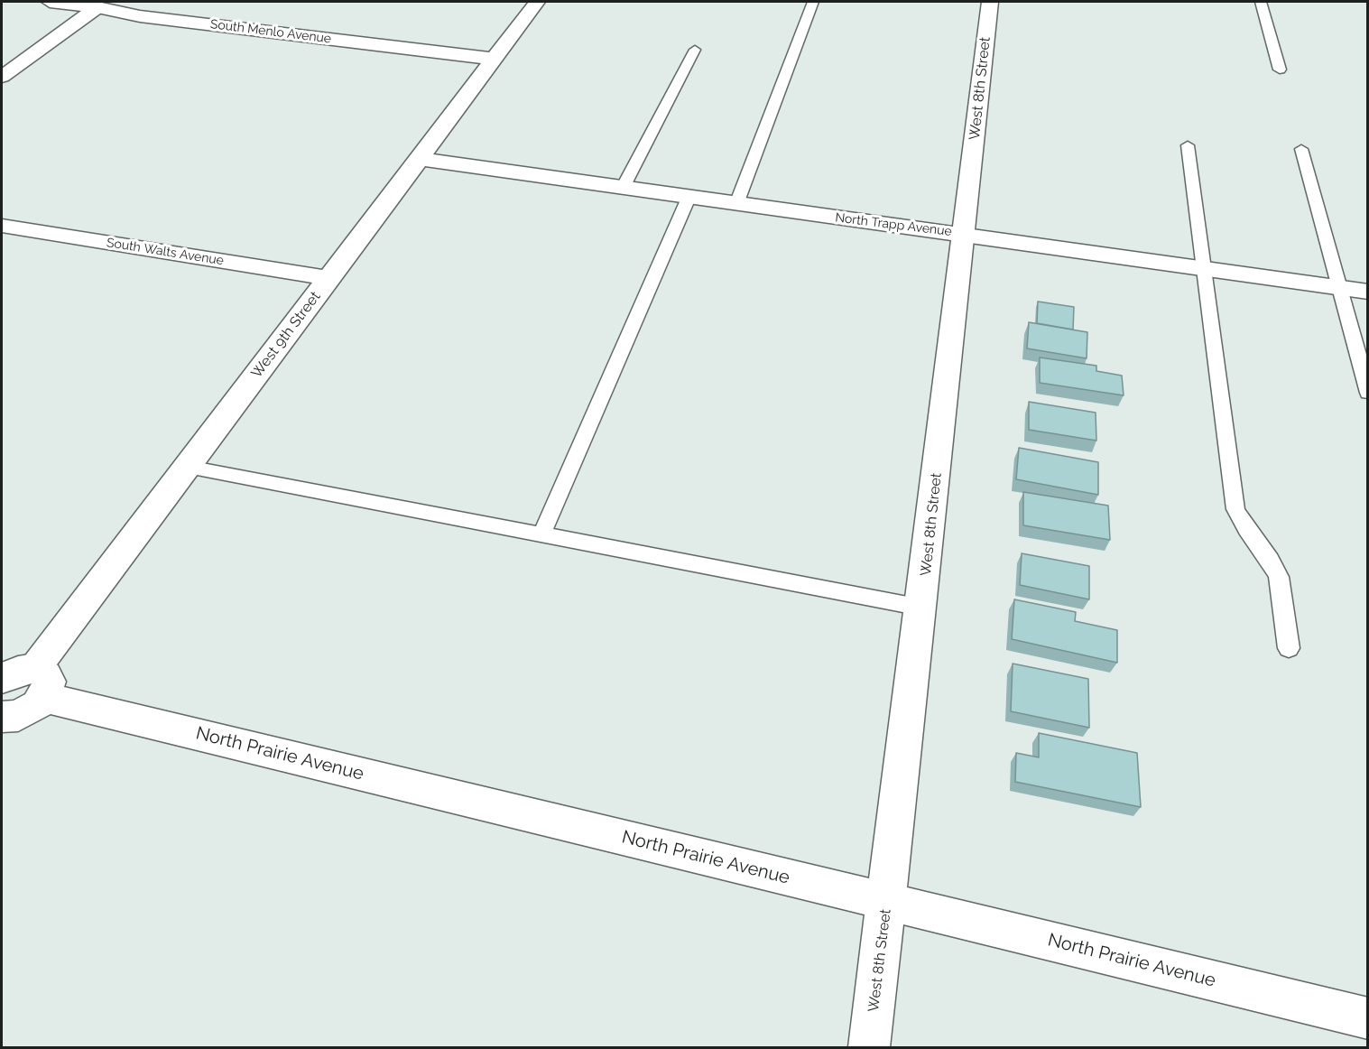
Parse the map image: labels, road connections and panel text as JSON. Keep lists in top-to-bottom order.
{
  "streets": {
    "street": [
      "South Menlo Avenue",
      "West 8th Street",
      "North Trapp Avenue",
      "South Walts Avenue",
      "West 9th Street",
      "North Prairie Avenue"
    ]
  },
  "crossings": [
    ["South Menlo Avenue", "West 9th Street"],
    ["West 8th Street", "North Trapp Avenue"],
    ["West 8th Street", "North Prairie Avenue"],
    ["North Trapp Avenue", "West 9th Street"],
    ["South Walts Avenue", "West 9th Street"],
    ["West 9th Street", "North Prairie Avenue"]
  ]
}
